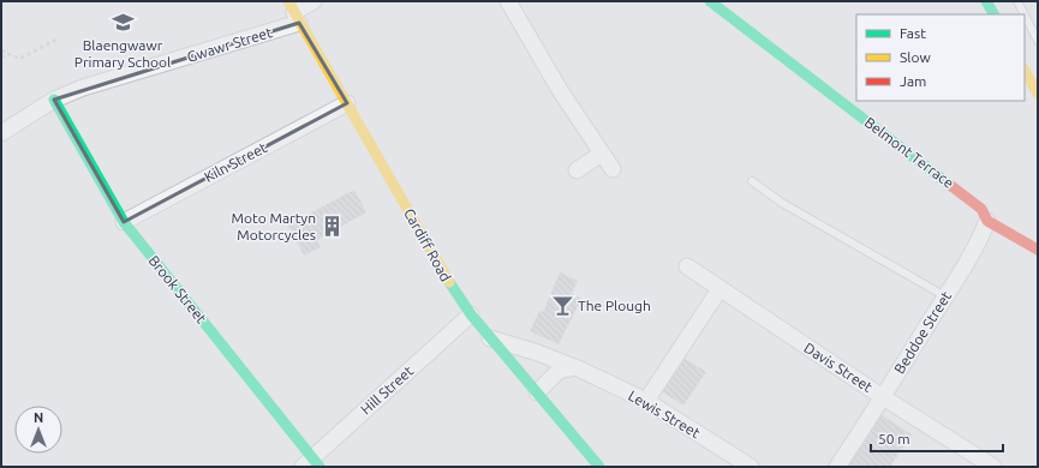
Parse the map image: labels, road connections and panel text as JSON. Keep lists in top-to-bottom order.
{
  "streets": {
    "street": [
      "Gwawr Street",
      "Belmont Terrace",
      "Kiln Street",
      "Cardiff Road",
      "Brook Street",
      "Beddoe Street",
      "Davis Street",
      "Hill Street",
      "Lewis Street"
    ]
  },
  "crossings": [
    ["Gwawr Street", "Cardiff Road"],
    ["Gwawr Street", "Brook Street"],
    ["Belmont Terrace", "Beddoe Street"],
    ["Kiln Street", "Cardiff Road"],
    ["Kiln Street", "Brook Street"],
    ["Cardiff Road", "Hill Street"],
    ["Cardiff Road", "Lewis Street"],
    ["Brook Street", "Hill Street"],
    ["Beddoe Street", "Davis Street"]
  ],
  "places": {
    "school or university": ["Blaengwawr Primary School"],
    "building": ["Moto Martyn Motorcycles"],
    "bar": ["The Plough"]
  },
  "legend": ["Fast", "Slow", "Jam"],
  "scale_bar": "50 m",
  "north": "top"
}
